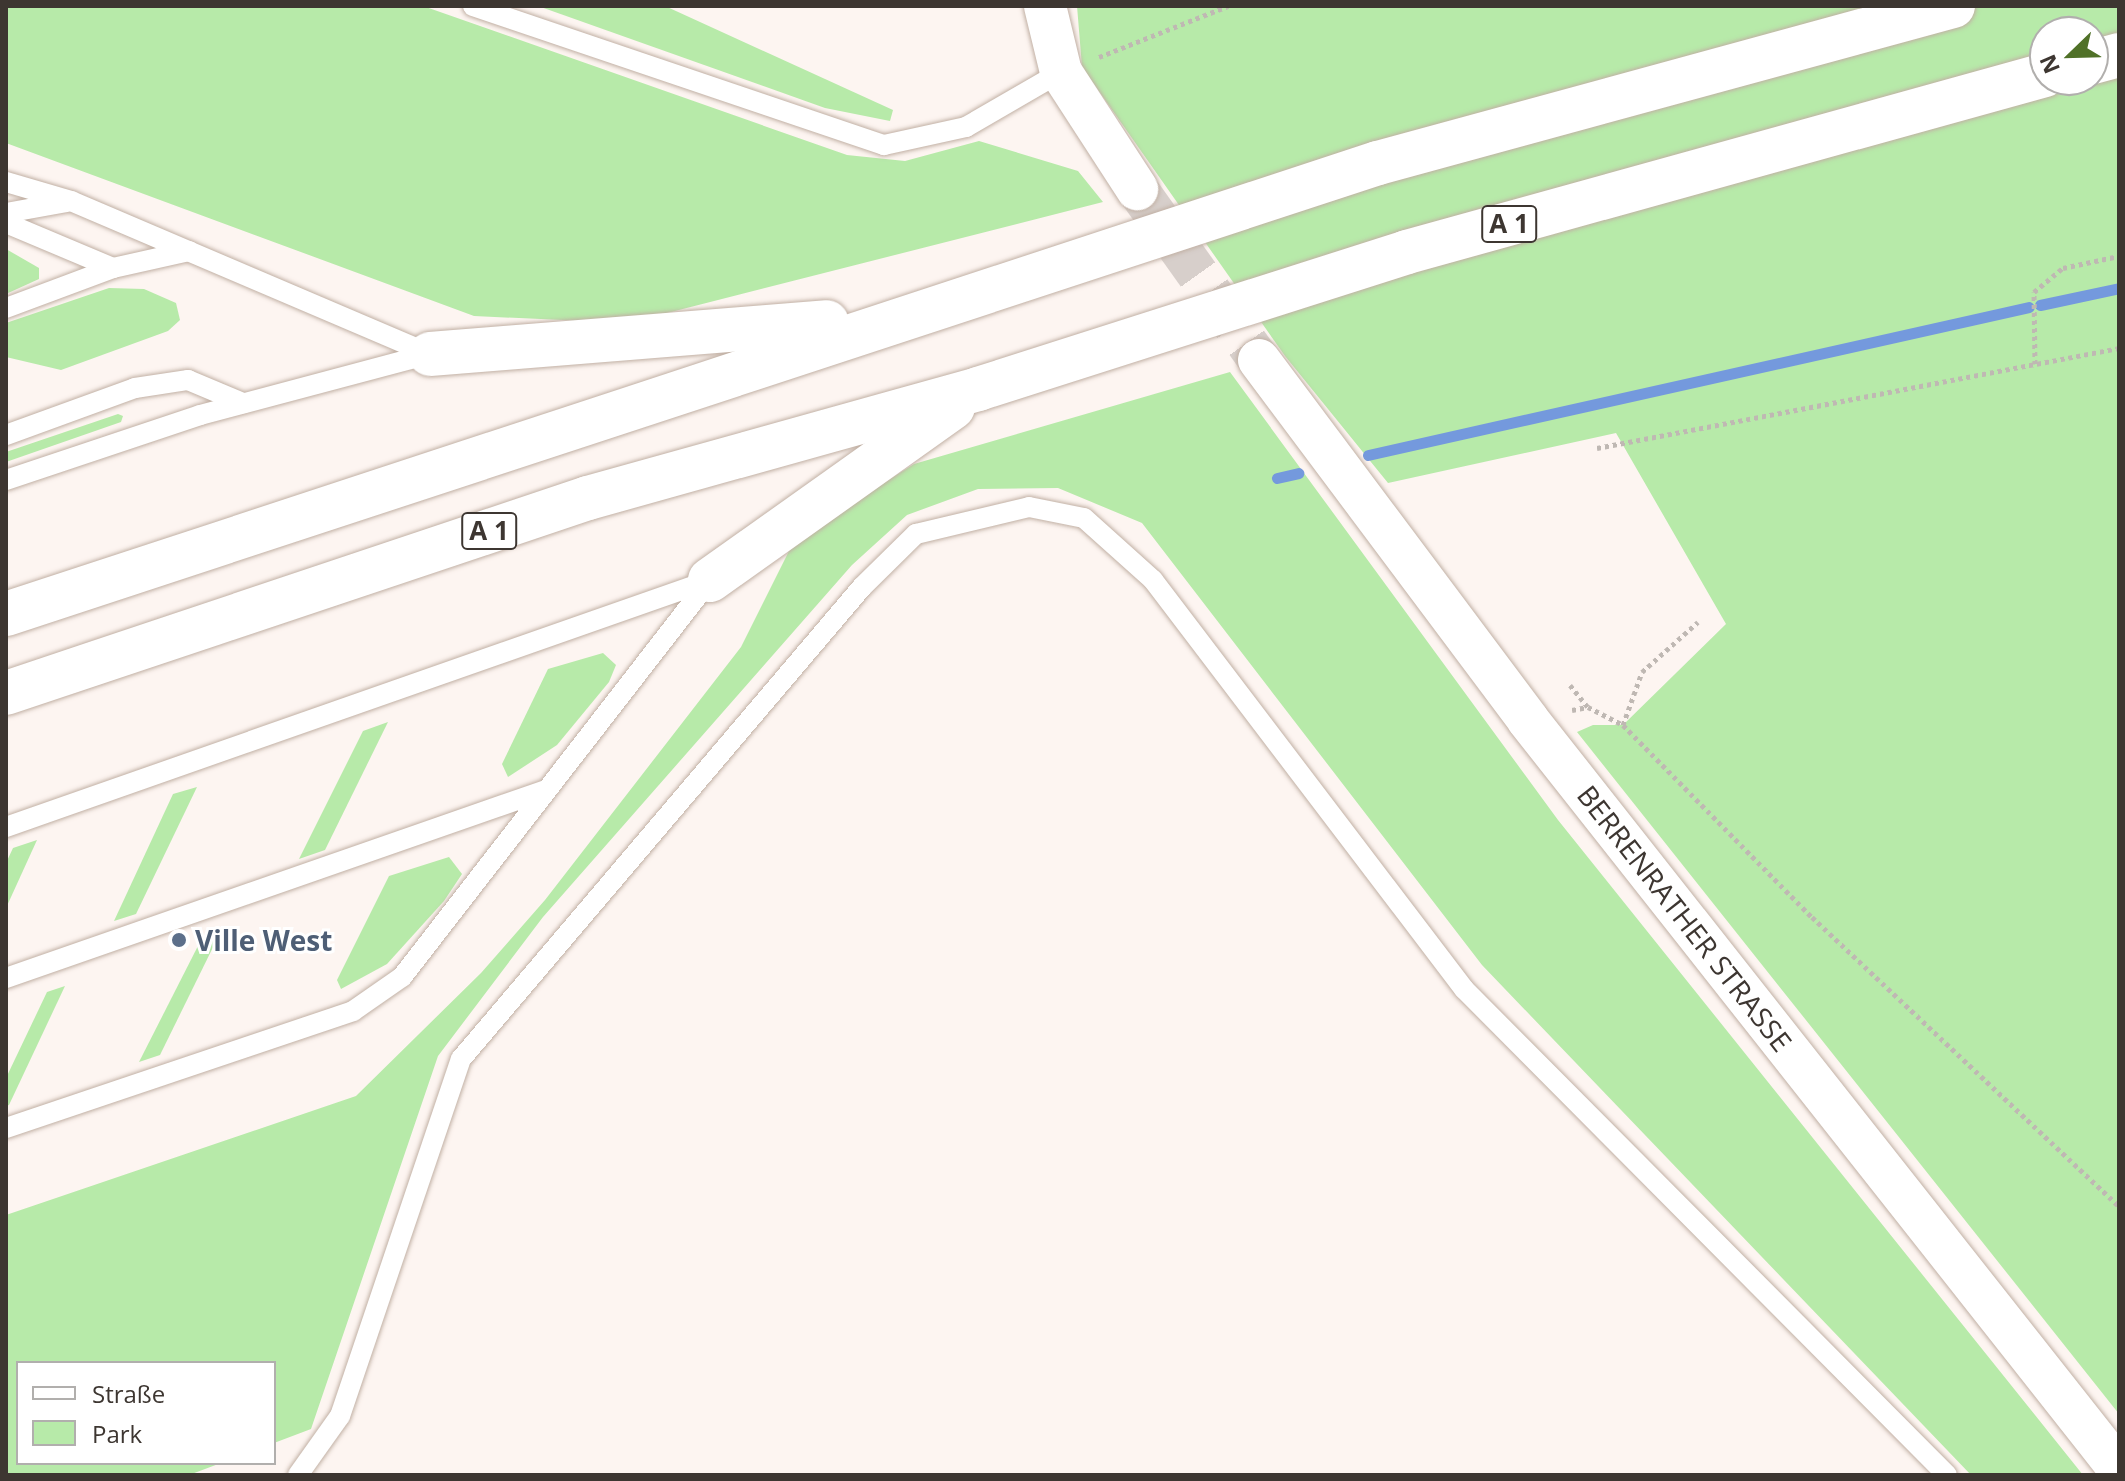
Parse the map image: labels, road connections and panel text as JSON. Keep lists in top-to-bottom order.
{
  "streets": {
    "highway": ["A 1"],
    "street": ["BERRENRATHER STRASSE"]
  },
  "places": ["Ville West"],
  "legend": ["Straße", "Park"],
  "north": "bottom left"
}
